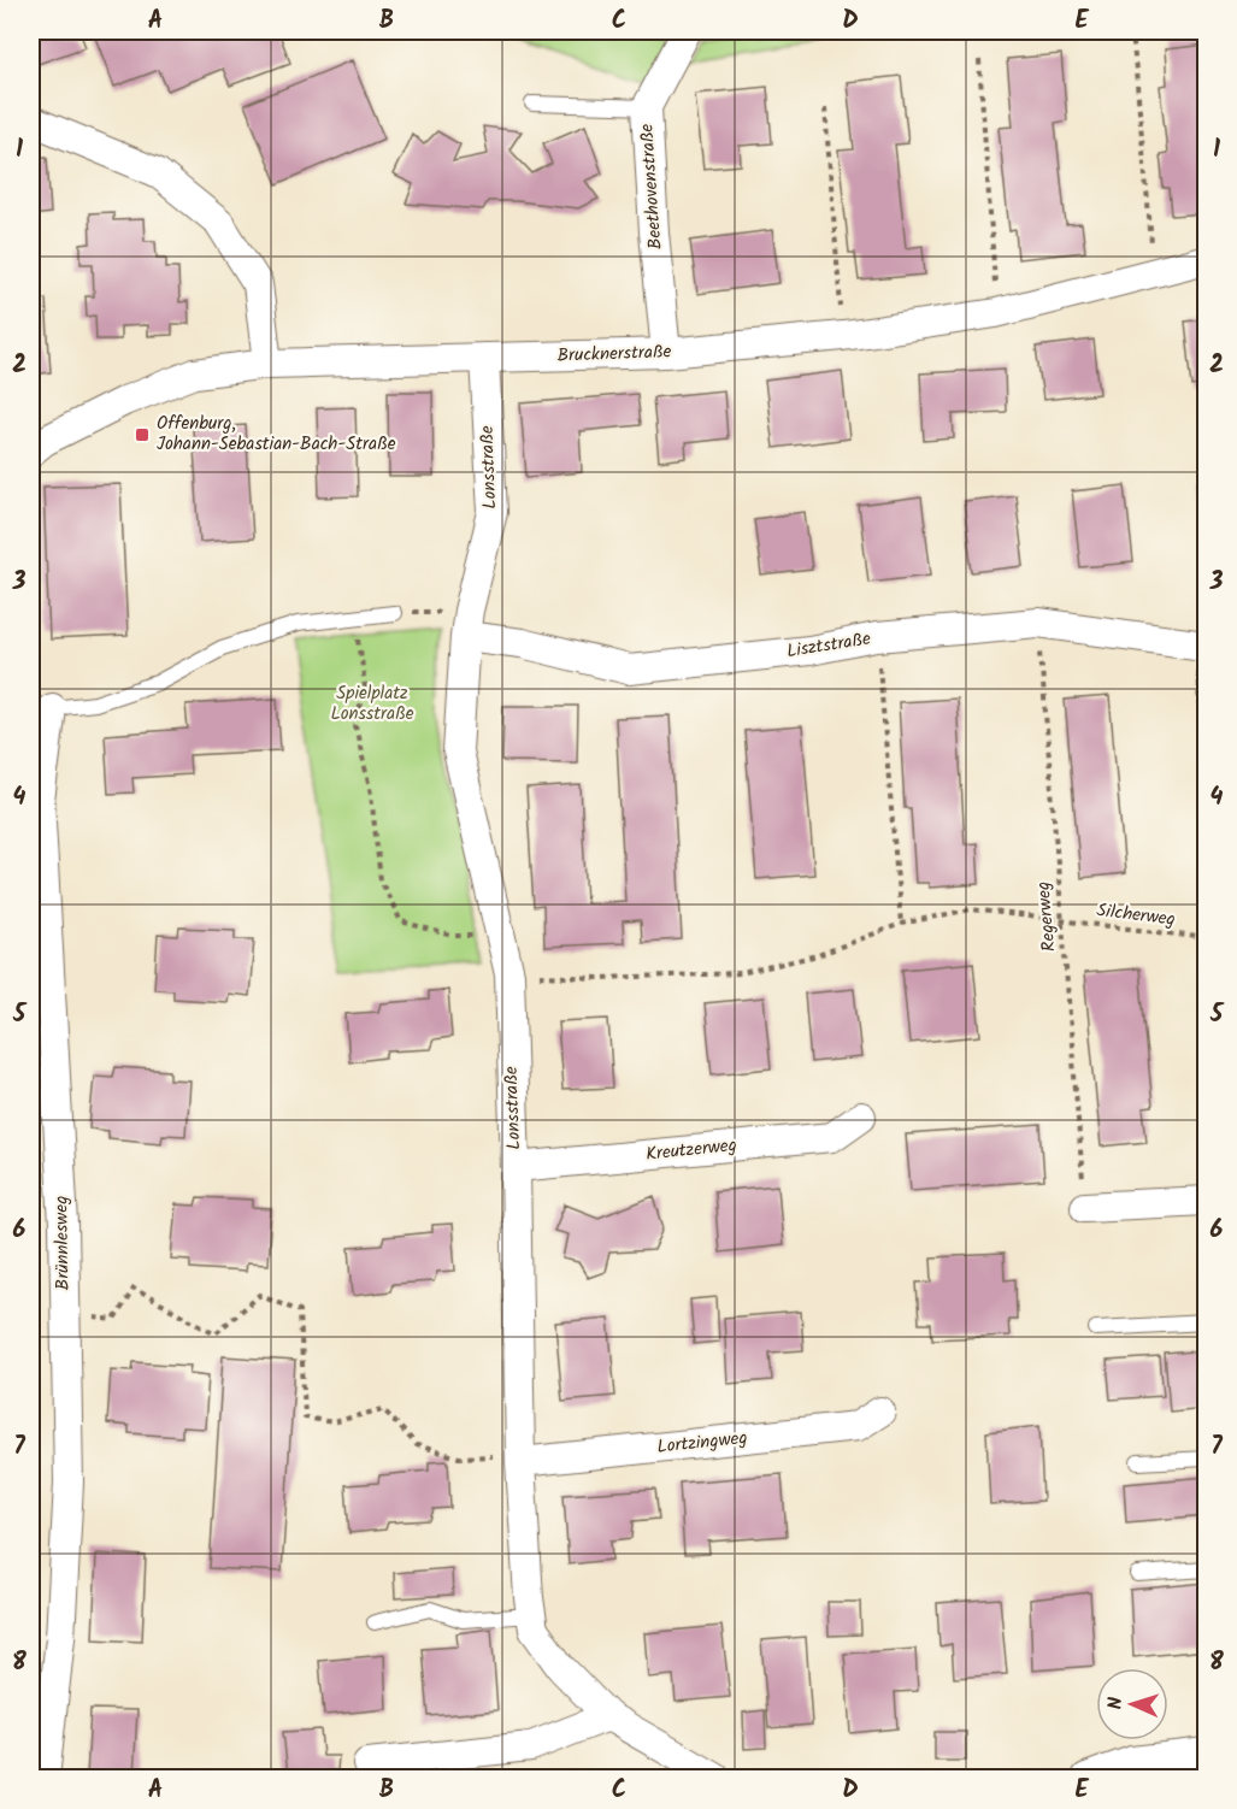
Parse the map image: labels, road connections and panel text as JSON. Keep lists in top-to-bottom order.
{
  "streets": {
    "street": [
      "Beethovenstraße",
      "Brucknerstraße",
      "Lonsstraße",
      "Lisztstraße",
      "Kreutzerweg",
      "Brünnlesweg",
      "Lortzingweg"
    ],
    "path": ["Silcherweg", "Regerweg"]
  },
  "crossings": [
    ["Beethovenstraße", "Brucknerstraße"],
    ["Brucknerstraße", "Lonsstraße"],
    ["Lonsstraße", "Lisztstraße"],
    ["Lonsstraße", "Silcherweg"],
    ["Lonsstraße", "Kreutzerweg"],
    ["Lonsstraße", "Lortzingweg"],
    ["Lisztstraße", "Regerweg"],
    ["Silcherweg", "Regerweg"]
  ],
  "parks": ["Spielplatz Lonsstraße"],
  "places": {
    "transit": ["Offenburg, Johann-Sebastian-Bach-Straße"]
  },
  "north": "left",
  "grid": {
    "columns": [
      "A",
      "B",
      "C",
      "D",
      "E"
    ],
    "rows": [
      "1",
      "2",
      "3",
      "4",
      "5",
      "6",
      "7",
      "8"
    ]
  }
}
